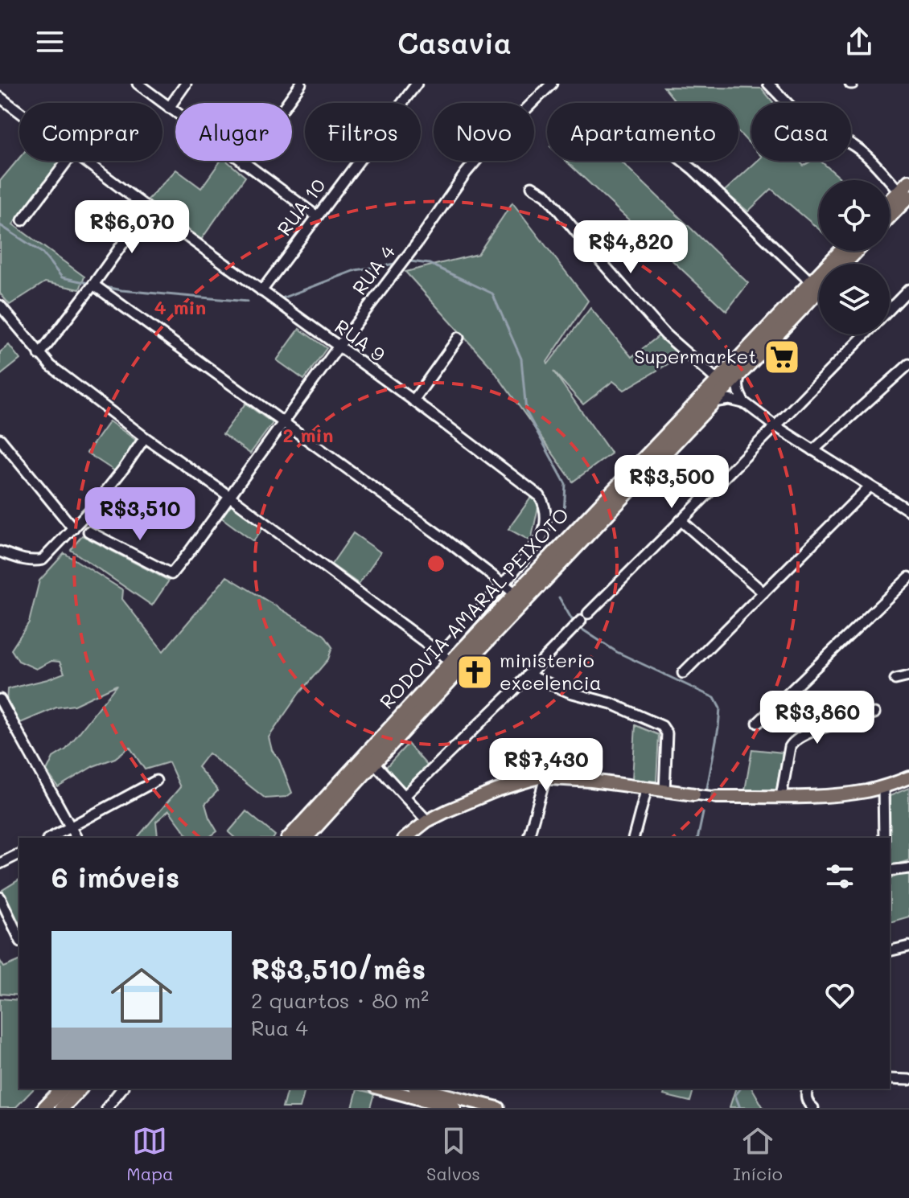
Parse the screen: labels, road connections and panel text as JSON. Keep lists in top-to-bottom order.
{
  "streets": {
    "highway": ["RODOVIA AMARAL PEIXOTO"],
    "street": ["RUA 10", "RUA 4", "RUA 9"]
  },
  "crossings": [
    ["RUA 10", "RUA 9"],
    ["RUA 4", "RUA 9"],
    ["RUA 9", "RODOVIA AMARAL PEIXOTO"]
  ],
  "places": {
    "supermarket": ["Supermarket"],
    "church": ["ministerio excelencia"]
  },
  "page": {
    "header": "Casavia",
    "chip": [
      "Comprar",
      "Alugar",
      "Filtros",
      "Novo",
      "Apartamento",
      "Casa"
    ],
    "price": [
      "R$6,070",
      "R$4,820",
      "R$3,500",
      "R$3,510",
      "R$3,860",
      "R$7,430"
    ],
    "heading": "6 imóveis",
    "list": [
      {
        "name": "R$3,510/mês",
        "note": "2 quartos · 80 m² · Rua 4"
      }
    ],
    "tabs": ["Mapa", "Salvos", "Início"]
  },
  "rings": ["4 min", "2 min"]
}
